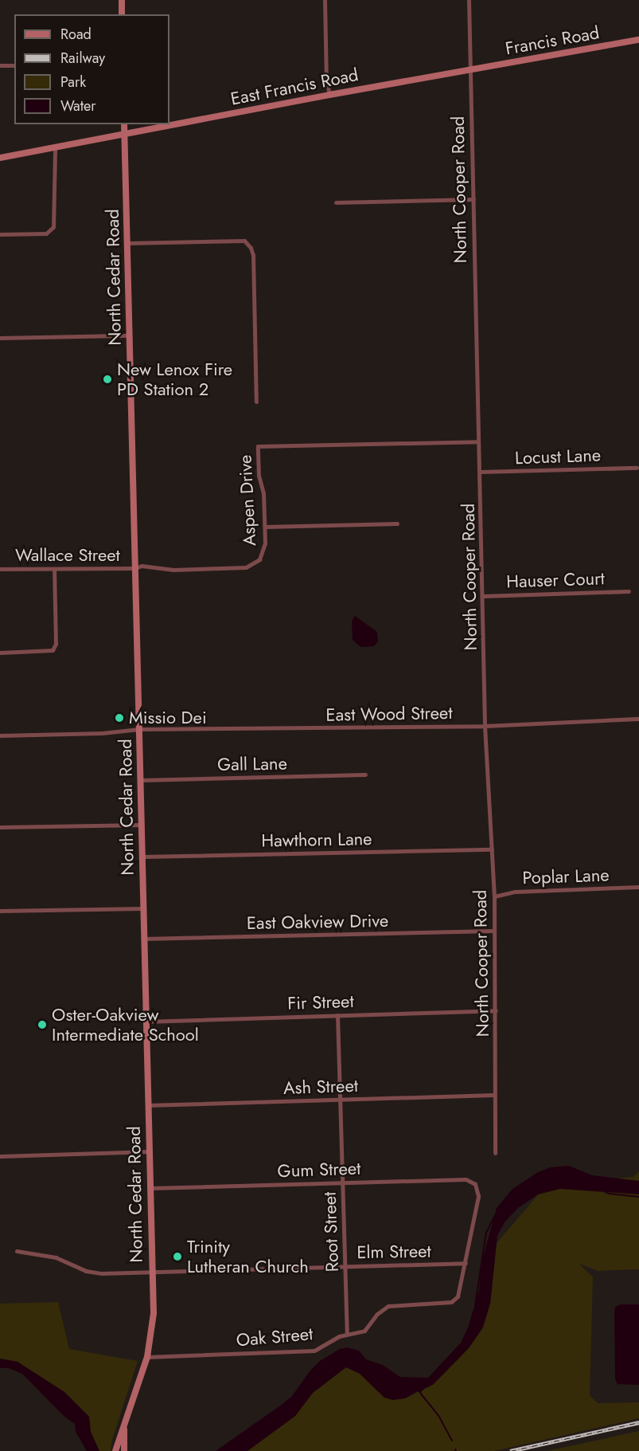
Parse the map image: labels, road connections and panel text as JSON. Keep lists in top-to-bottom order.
{
  "streets": {
    "street": [
      "Francis Road",
      "East Francis Road",
      "North Cooper Road",
      "North Cedar Road",
      "Locust Lane",
      "Aspen Drive",
      "Wallace Street",
      "Hauser Court",
      "East Wood Street",
      "Gall Lane",
      "Hawthorn Lane",
      "Poplar Lane",
      "East Oakview Drive",
      "Fir Street",
      "Ash Street",
      "Gum Street",
      "Root Street",
      "Elm Street",
      "Oak Street"
    ]
  },
  "crossings": [
    ["Francis Road", "East Francis Road"],
    ["Francis Road", "North Cooper Road"],
    ["East Francis Road", "North Cooper Road"],
    ["East Francis Road", "North Cedar Road"],
    ["North Cooper Road", "Locust Lane"],
    ["North Cooper Road", "Aspen Drive"],
    ["North Cooper Road", "Hauser Court"],
    ["North Cooper Road", "East Wood Street"],
    ["North Cooper Road", "Hawthorn Lane"],
    ["North Cooper Road", "Poplar Lane"],
    ["North Cooper Road", "East Oakview Drive"],
    ["North Cooper Road", "Fir Street"],
    ["North Cooper Road", "Ash Street"],
    ["North Cedar Road", "Aspen Drive"],
    ["North Cedar Road", "Wallace Street"],
    ["North Cedar Road", "East Wood Street"],
    ["North Cedar Road", "Gall Lane"],
    ["North Cedar Road", "Hawthorn Lane"],
    ["North Cedar Road", "East Oakview Drive"],
    ["North Cedar Road", "Fir Street"],
    ["North Cedar Road", "Ash Street"],
    ["North Cedar Road", "Gum Street"],
    ["North Cedar Road", "Elm Street"],
    ["North Cedar Road", "Oak Street"],
    ["Aspen Drive", "Wallace Street"],
    ["Fir Street", "Root Street"],
    ["Ash Street", "Root Street"],
    ["Gum Street", "Root Street"],
    ["Gum Street", "Elm Street"],
    ["Gum Street", "Oak Street"],
    ["Root Street", "Elm Street"],
    ["Root Street", "Oak Street"],
    ["Elm Street", "Oak Street"]
  ],
  "places": [
    "New Lenox Fire PD Station 2",
    "Missio Dei",
    "Oster-Oakview Intermediate School",
    "Trinity Lutheran Church"
  ],
  "legend": [
    "Road",
    "Railway",
    "Park",
    "Water"
  ]
}
